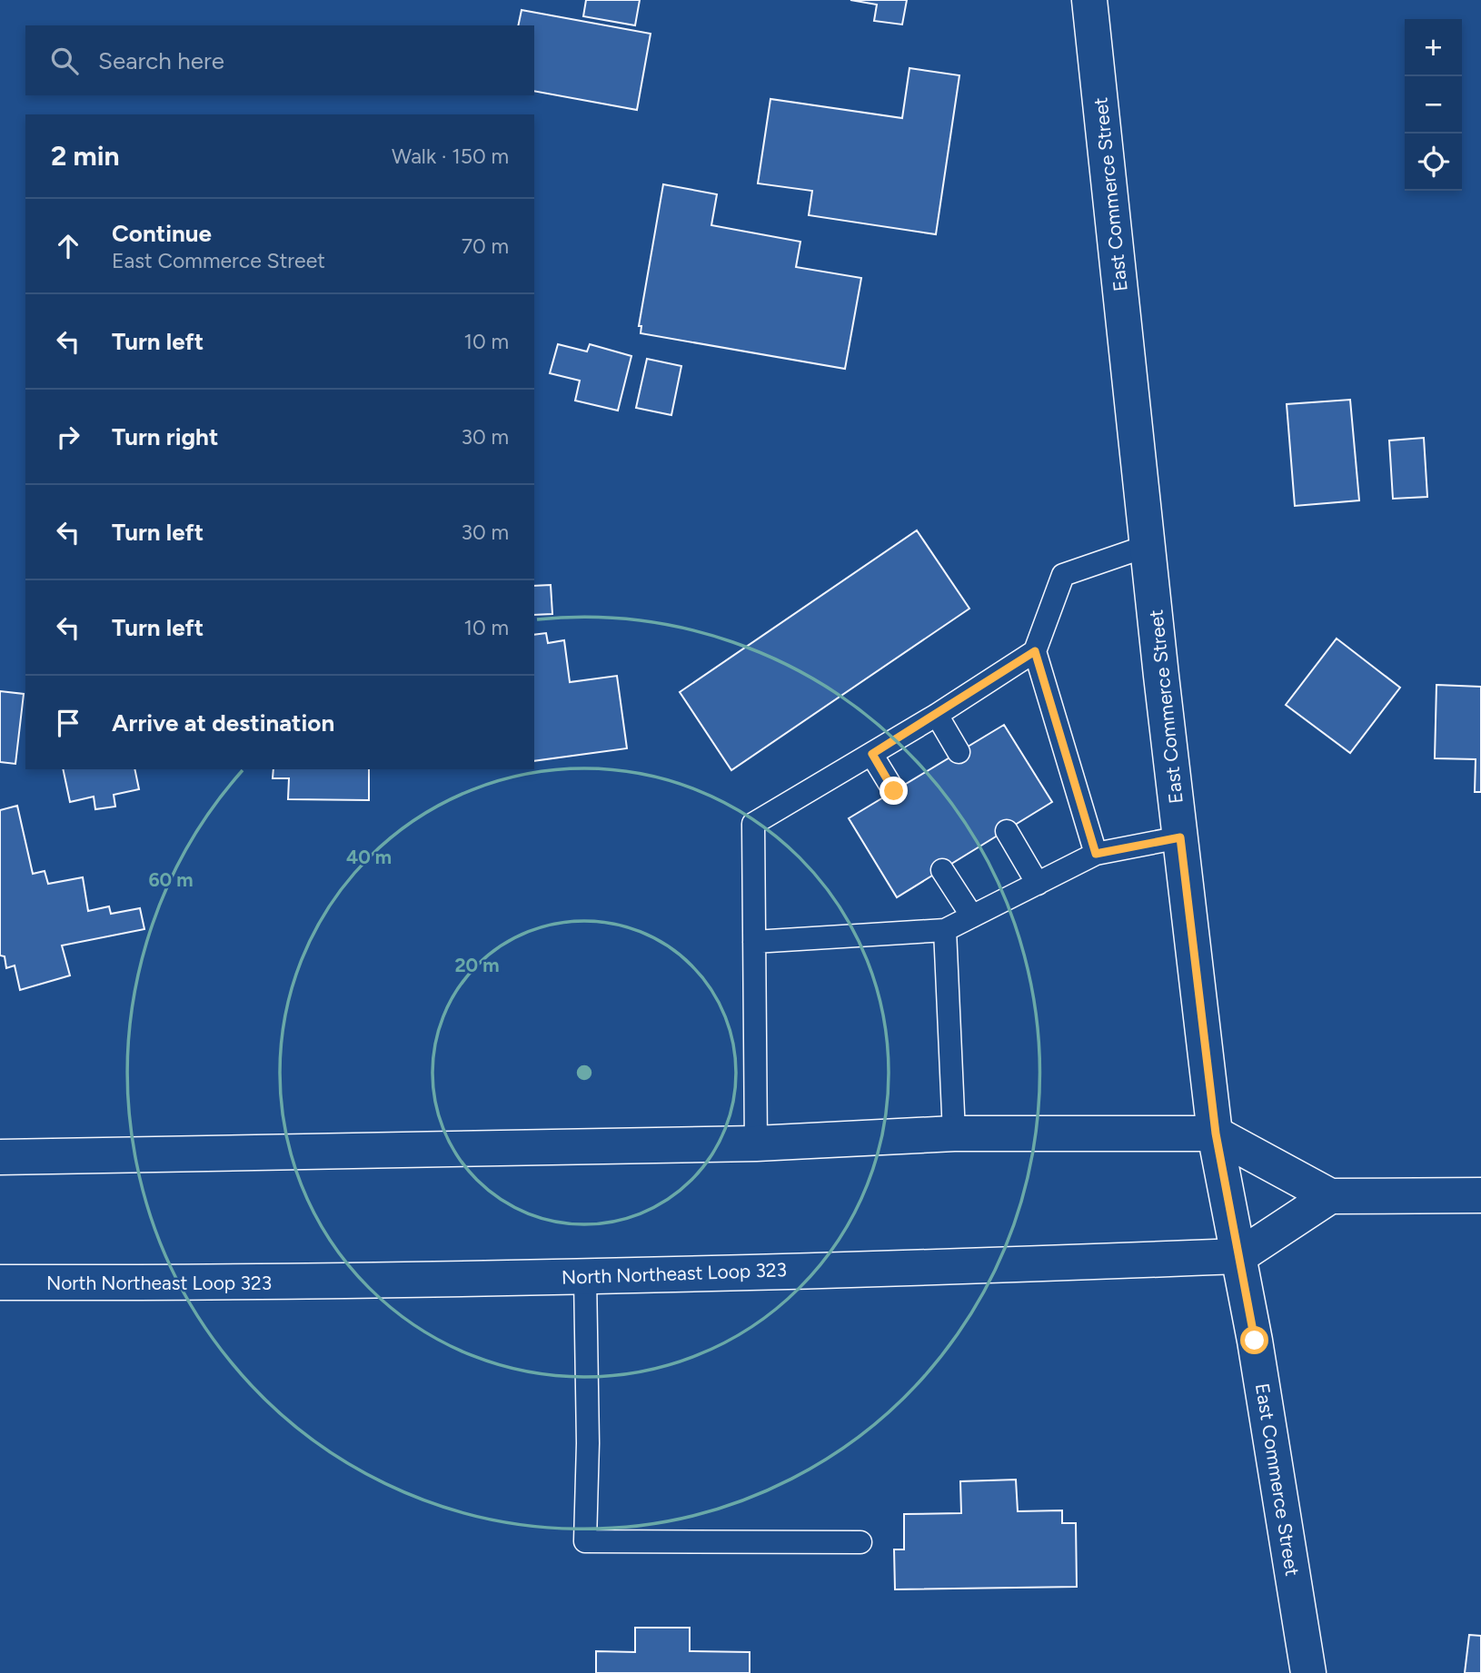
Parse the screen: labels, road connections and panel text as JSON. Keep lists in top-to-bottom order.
{
  "streets": {
    "main road": ["East Commerce Street", "North Northeast Loop 323"]
  },
  "crossings": [
    ["East Commerce Street", "North Northeast Loop 323"]
  ],
  "page": {
    "map_buttons": ["+", "−"],
    "search": "Search here",
    "heading": ["2 min", "Walk · 150 m"],
    "list": [
      ["Continue", "East Commerce Street", "70 m"],
      ["Turn left", "10 m"],
      ["Turn right", "30 m"],
      ["Turn left", "30 m"],
      ["Turn left", "10 m"],
      "Arrive at destination"
    ]
  },
  "rings": ["40 m", "60 m", "20 m"]
}
